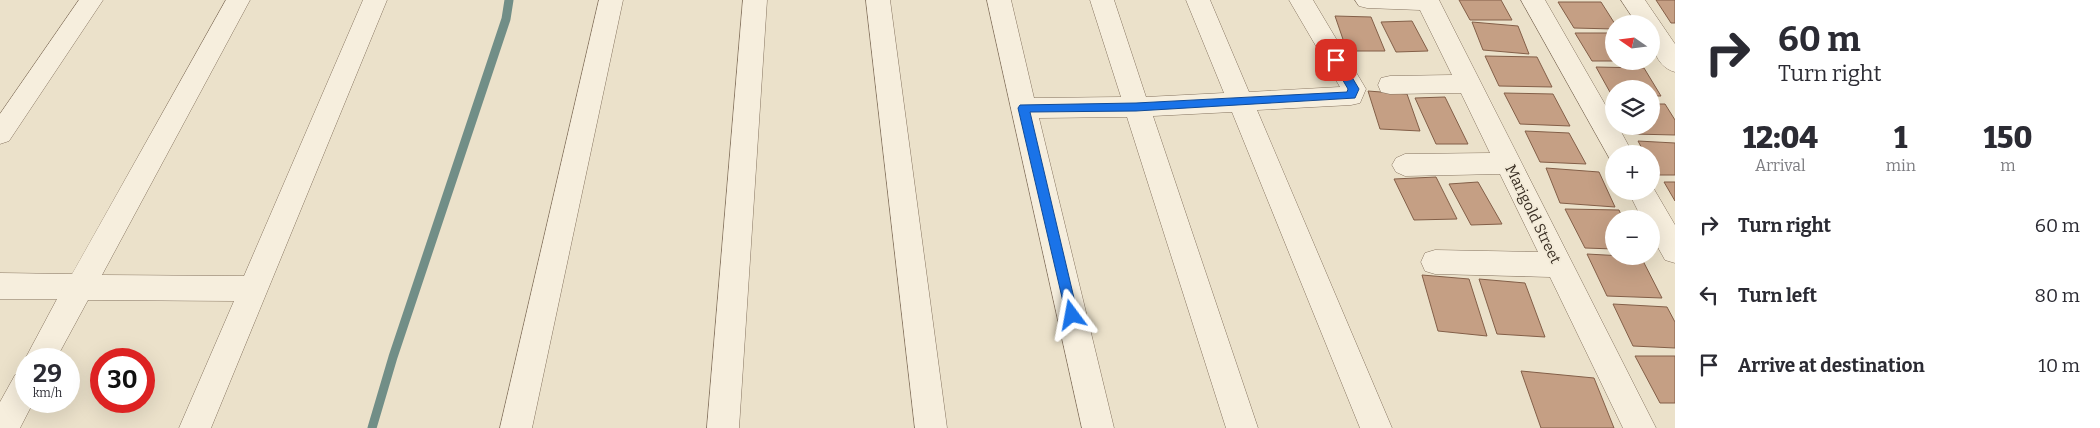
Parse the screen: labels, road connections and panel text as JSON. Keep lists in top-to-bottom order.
{
  "streets": {
    "street": ["Marigold Street"]
  },
  "north": "left",
  "page": {
    "turn": ["60 m", "Turn right"],
    "map_buttons": ["+", "−"],
    "eta": [
      "12:04",
      "Arrival",
      "1",
      "min",
      "150",
      "m"
    ],
    "list": [
      {
        "name": "Turn right",
        "value": "60 m"
      },
      {
        "name": "Turn left",
        "value": "80 m"
      },
      {
        "name": "Arrive at destination",
        "value": "10 m"
      }
    ],
    "speed": "29 km/h",
    "limit": "30"
  }
}
